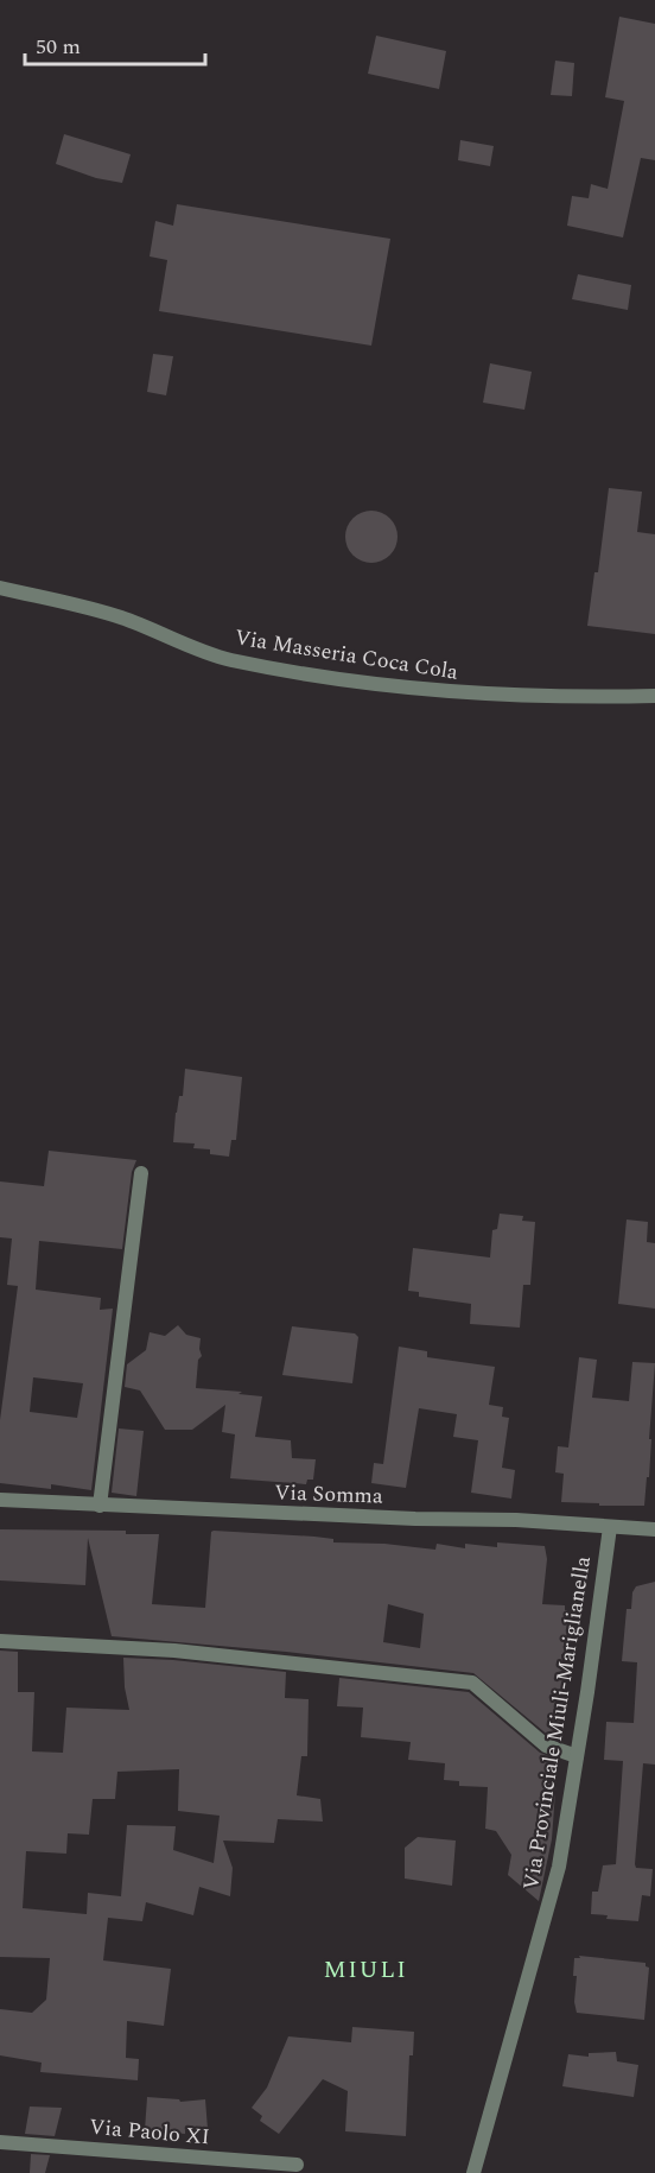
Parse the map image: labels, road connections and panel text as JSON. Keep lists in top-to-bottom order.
{
  "streets": {
    "street": [
      "Via Masseria Coca Cola",
      "Via Somma",
      "Via Provinciale Miuli-Mariglianella",
      "Via Paolo XI"
    ]
  },
  "crossings": [
    ["Via Somma", "Via Provinciale Miuli-Mariglianella"]
  ],
  "districts": ["MIULI"],
  "scale_bar": "50 m"
}
